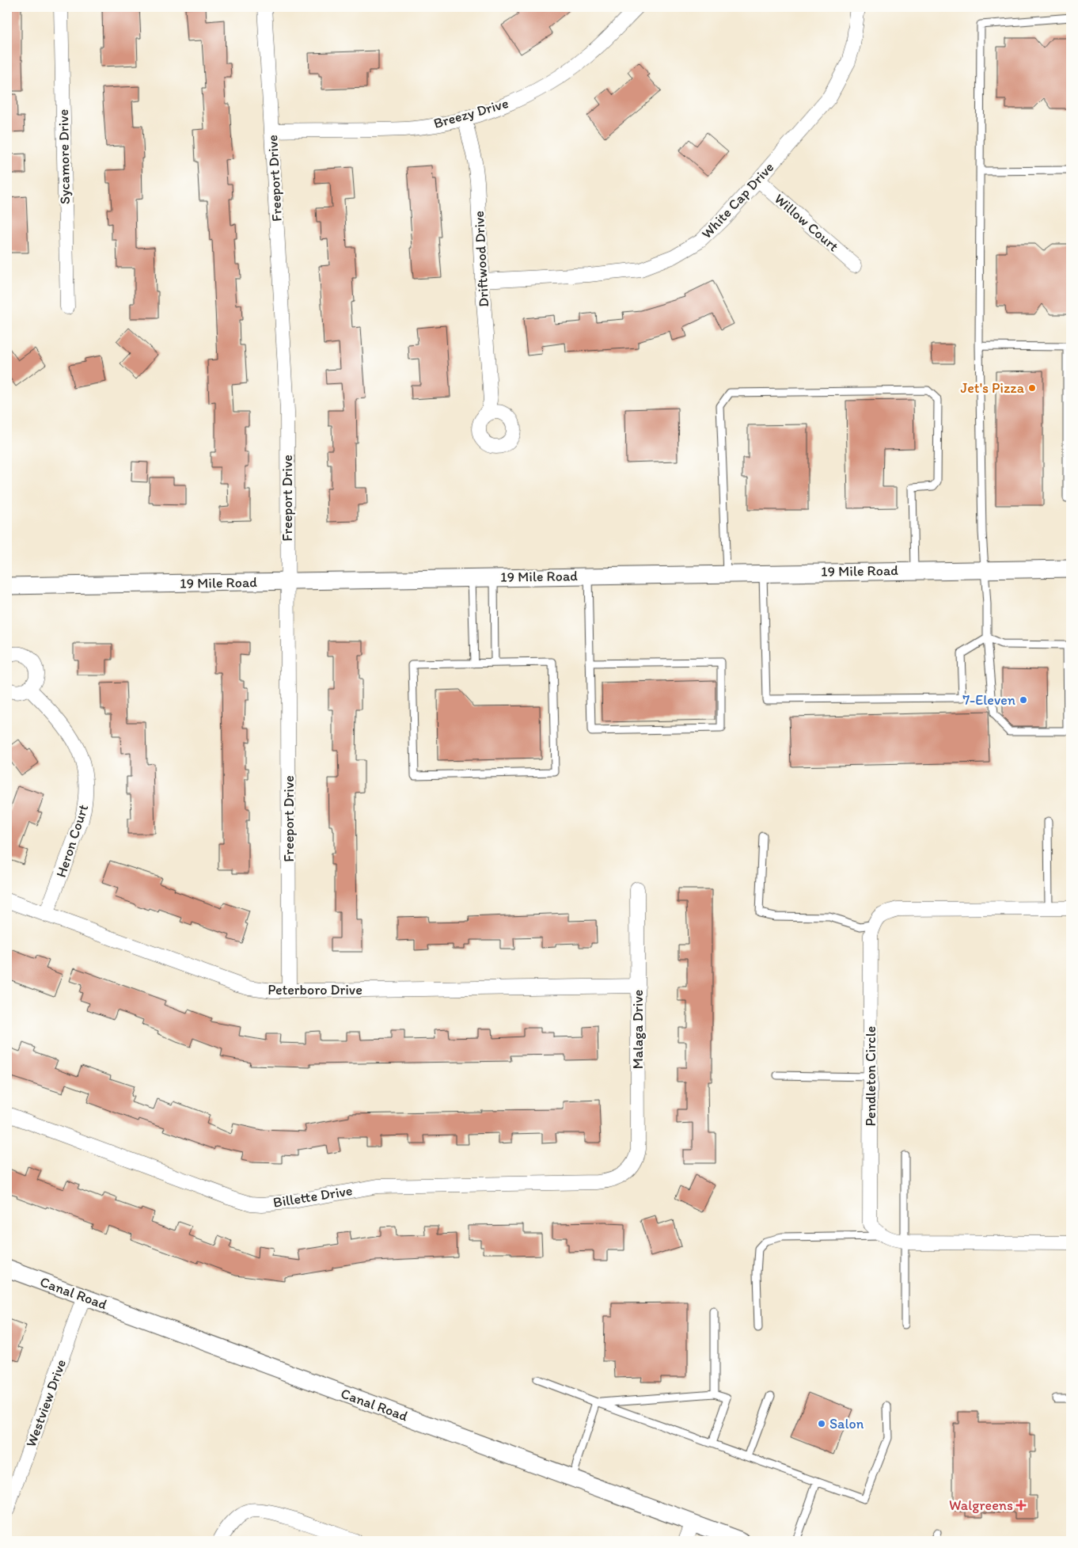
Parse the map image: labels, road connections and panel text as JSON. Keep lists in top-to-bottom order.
{
  "streets": {
    "street": [
      "Breezy Drive",
      "Sycamore Drive",
      "Freeport Drive",
      "White Cap Drive",
      "Willow Court",
      "Driftwood Drive",
      "19 Mile Road",
      "Heron Court",
      "Peterboro Drive",
      "Malaga Drive",
      "Pendleton Circle",
      "Billette Drive",
      "Canal Road",
      "Westview Drive"
    ]
  },
  "crossings": [
    ["Breezy Drive", "Freeport Drive"],
    ["Breezy Drive", "Driftwood Drive"],
    ["Freeport Drive", "19 Mile Road"],
    ["Freeport Drive", "Peterboro Drive"],
    ["White Cap Drive", "Willow Court"],
    ["White Cap Drive", "Driftwood Drive"],
    ["Heron Court", "Peterboro Drive"],
    ["Peterboro Drive", "Malaga Drive"],
    ["Malaga Drive", "Billette Drive"],
    ["Canal Road", "Westview Drive"]
  ],
  "places": {
    "other": ["Jet's Pizza", "7-Eleven", "Salon"],
    "health": ["Walgreens"]
  }
}
